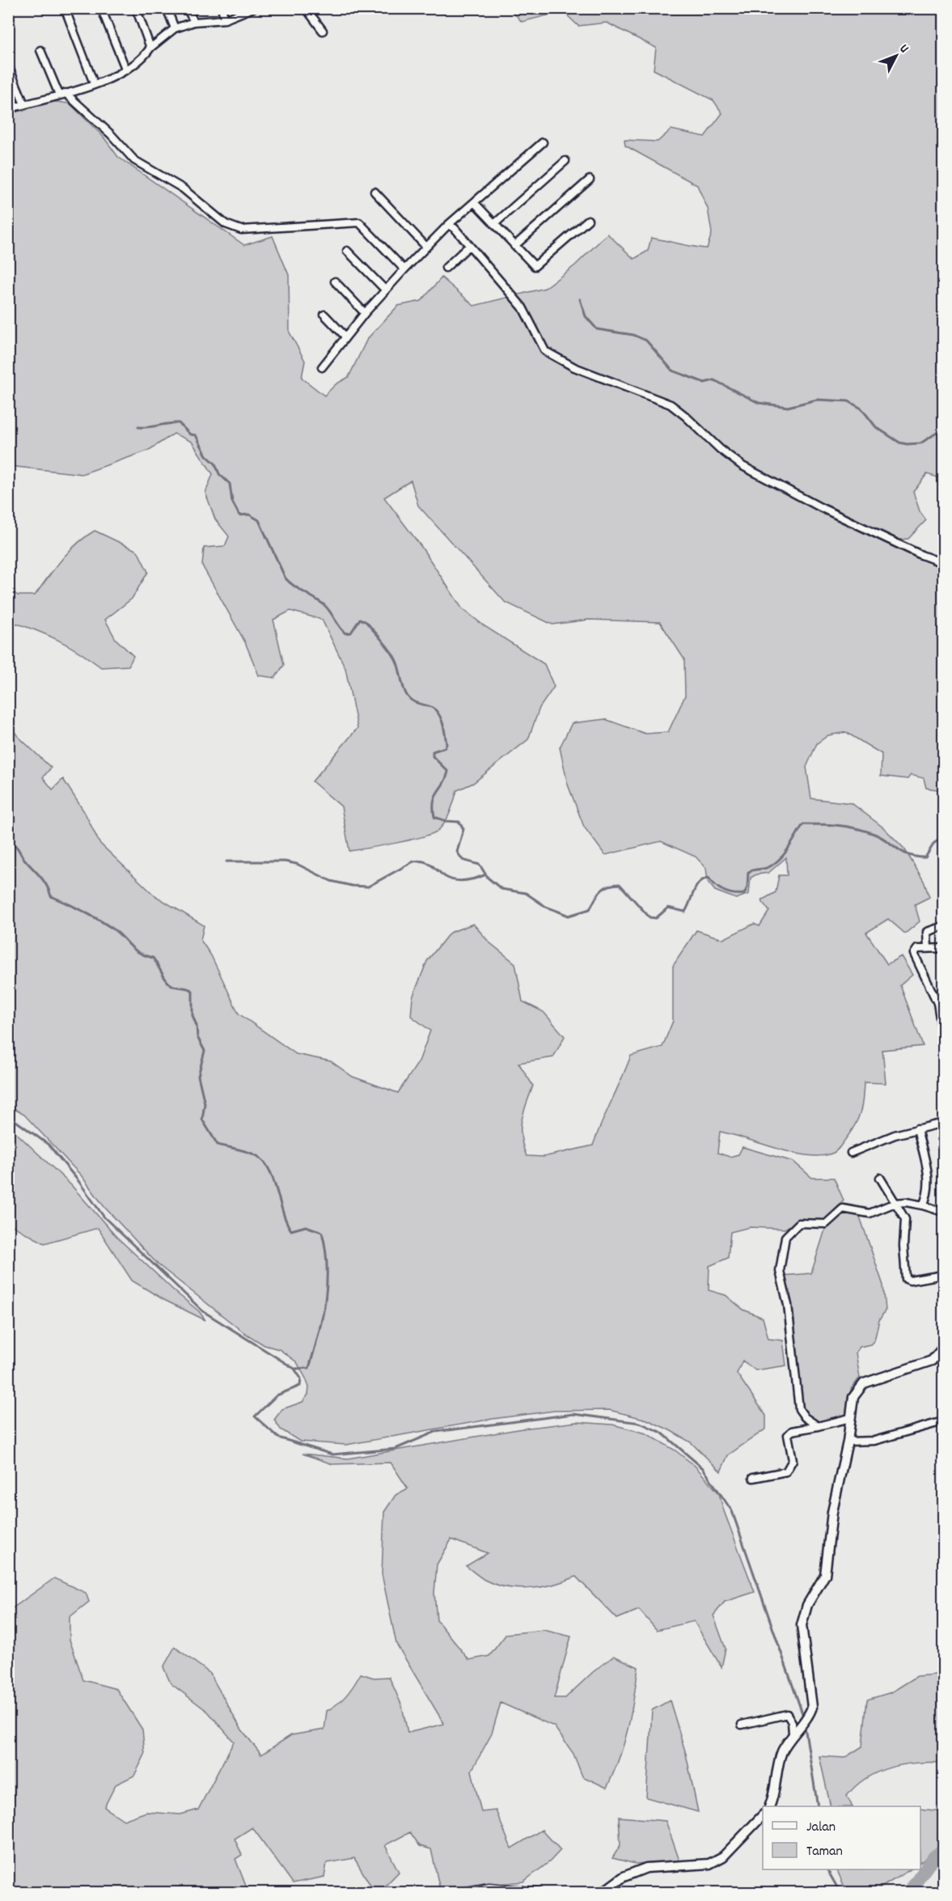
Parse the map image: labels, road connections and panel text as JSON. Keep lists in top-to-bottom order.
{
  "legend": ["Jalan", "Taman"],
  "north": "top right"
}
